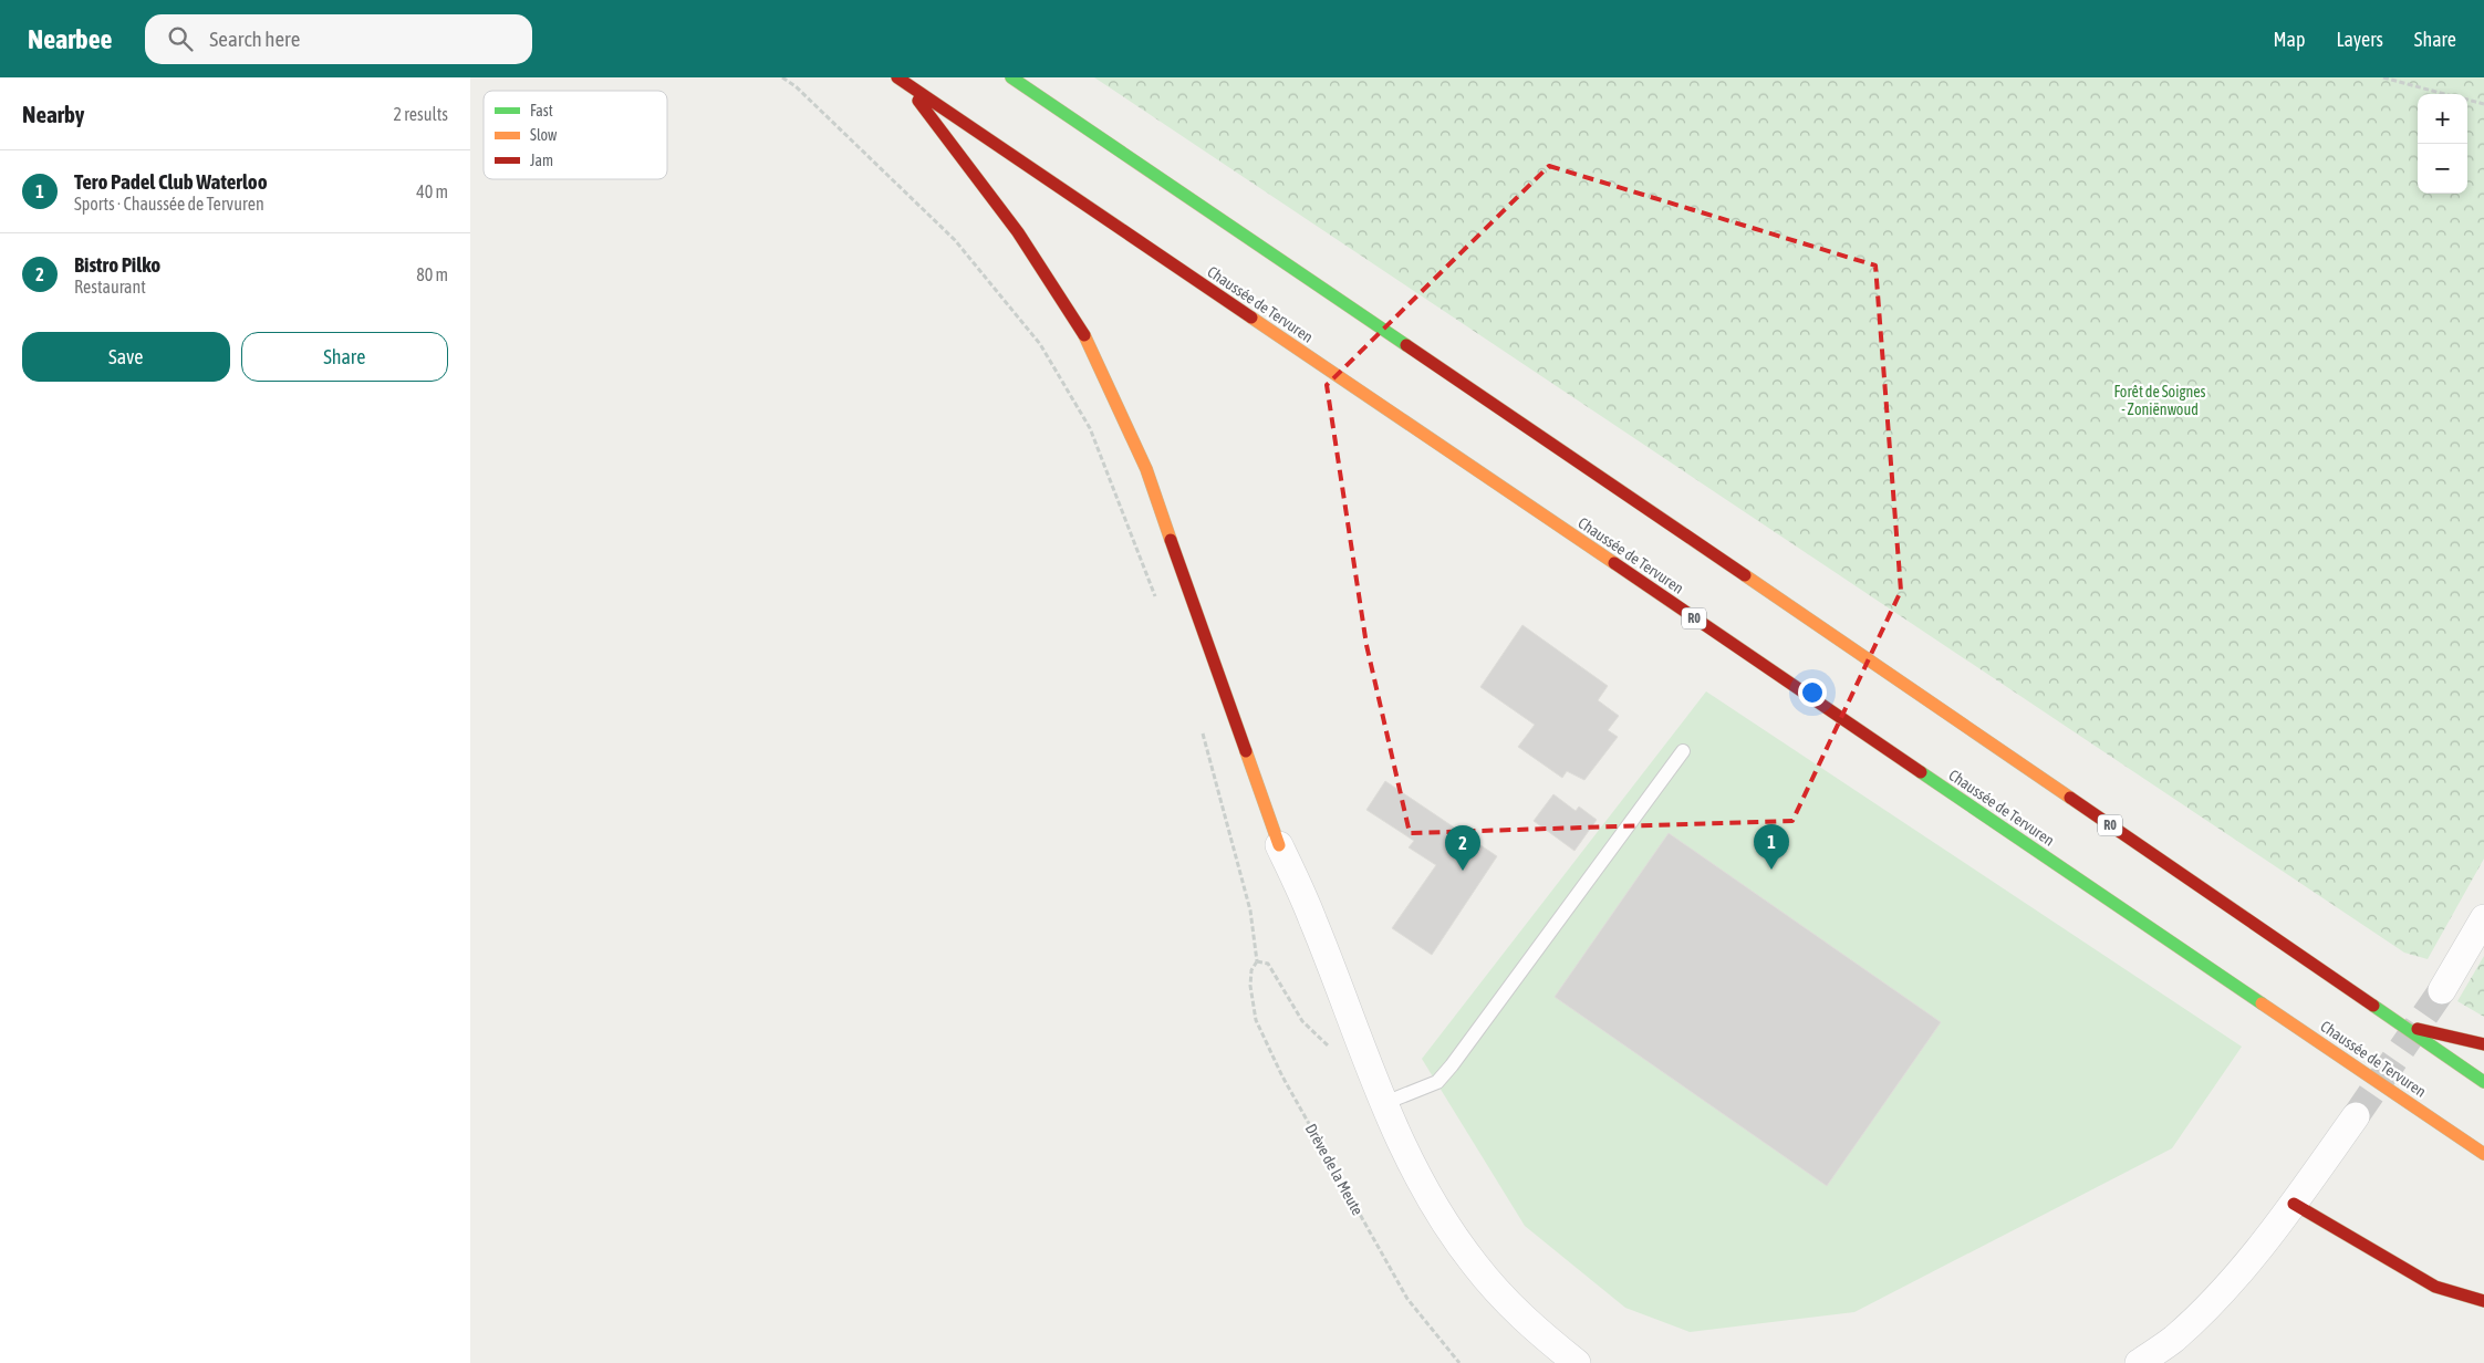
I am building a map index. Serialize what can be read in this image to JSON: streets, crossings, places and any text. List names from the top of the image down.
{
  "streets": {
    "highway": ["Chaussée de Tervuren", "R0"],
    "path": ["Drève de la Meute"]
  },
  "parks": ["Forêt de Soignes - Zoniënwoud"],
  "legend": ["Fast", "Slow", "Jam"],
  "page": {
    "header": "Nearbee",
    "search": "Search here",
    "nav": ["Map", "Layers", "Share"],
    "heading": ["Nearby", "2 results"],
    "map_buttons": ["+", "−"],
    "list": [
      {
        "mark": "1",
        "name": "Tero Padel Club Waterloo",
        "note": "Sports · Chaussée de Tervuren",
        "value": "40 m"
      },
      {
        "mark": "2",
        "name": "Bistro Pilko",
        "note": "Restaurant",
        "value": "80 m"
      }
    ],
    "buttons": ["Save", "Share"],
    "pins": ["1", "2"]
  }
}
